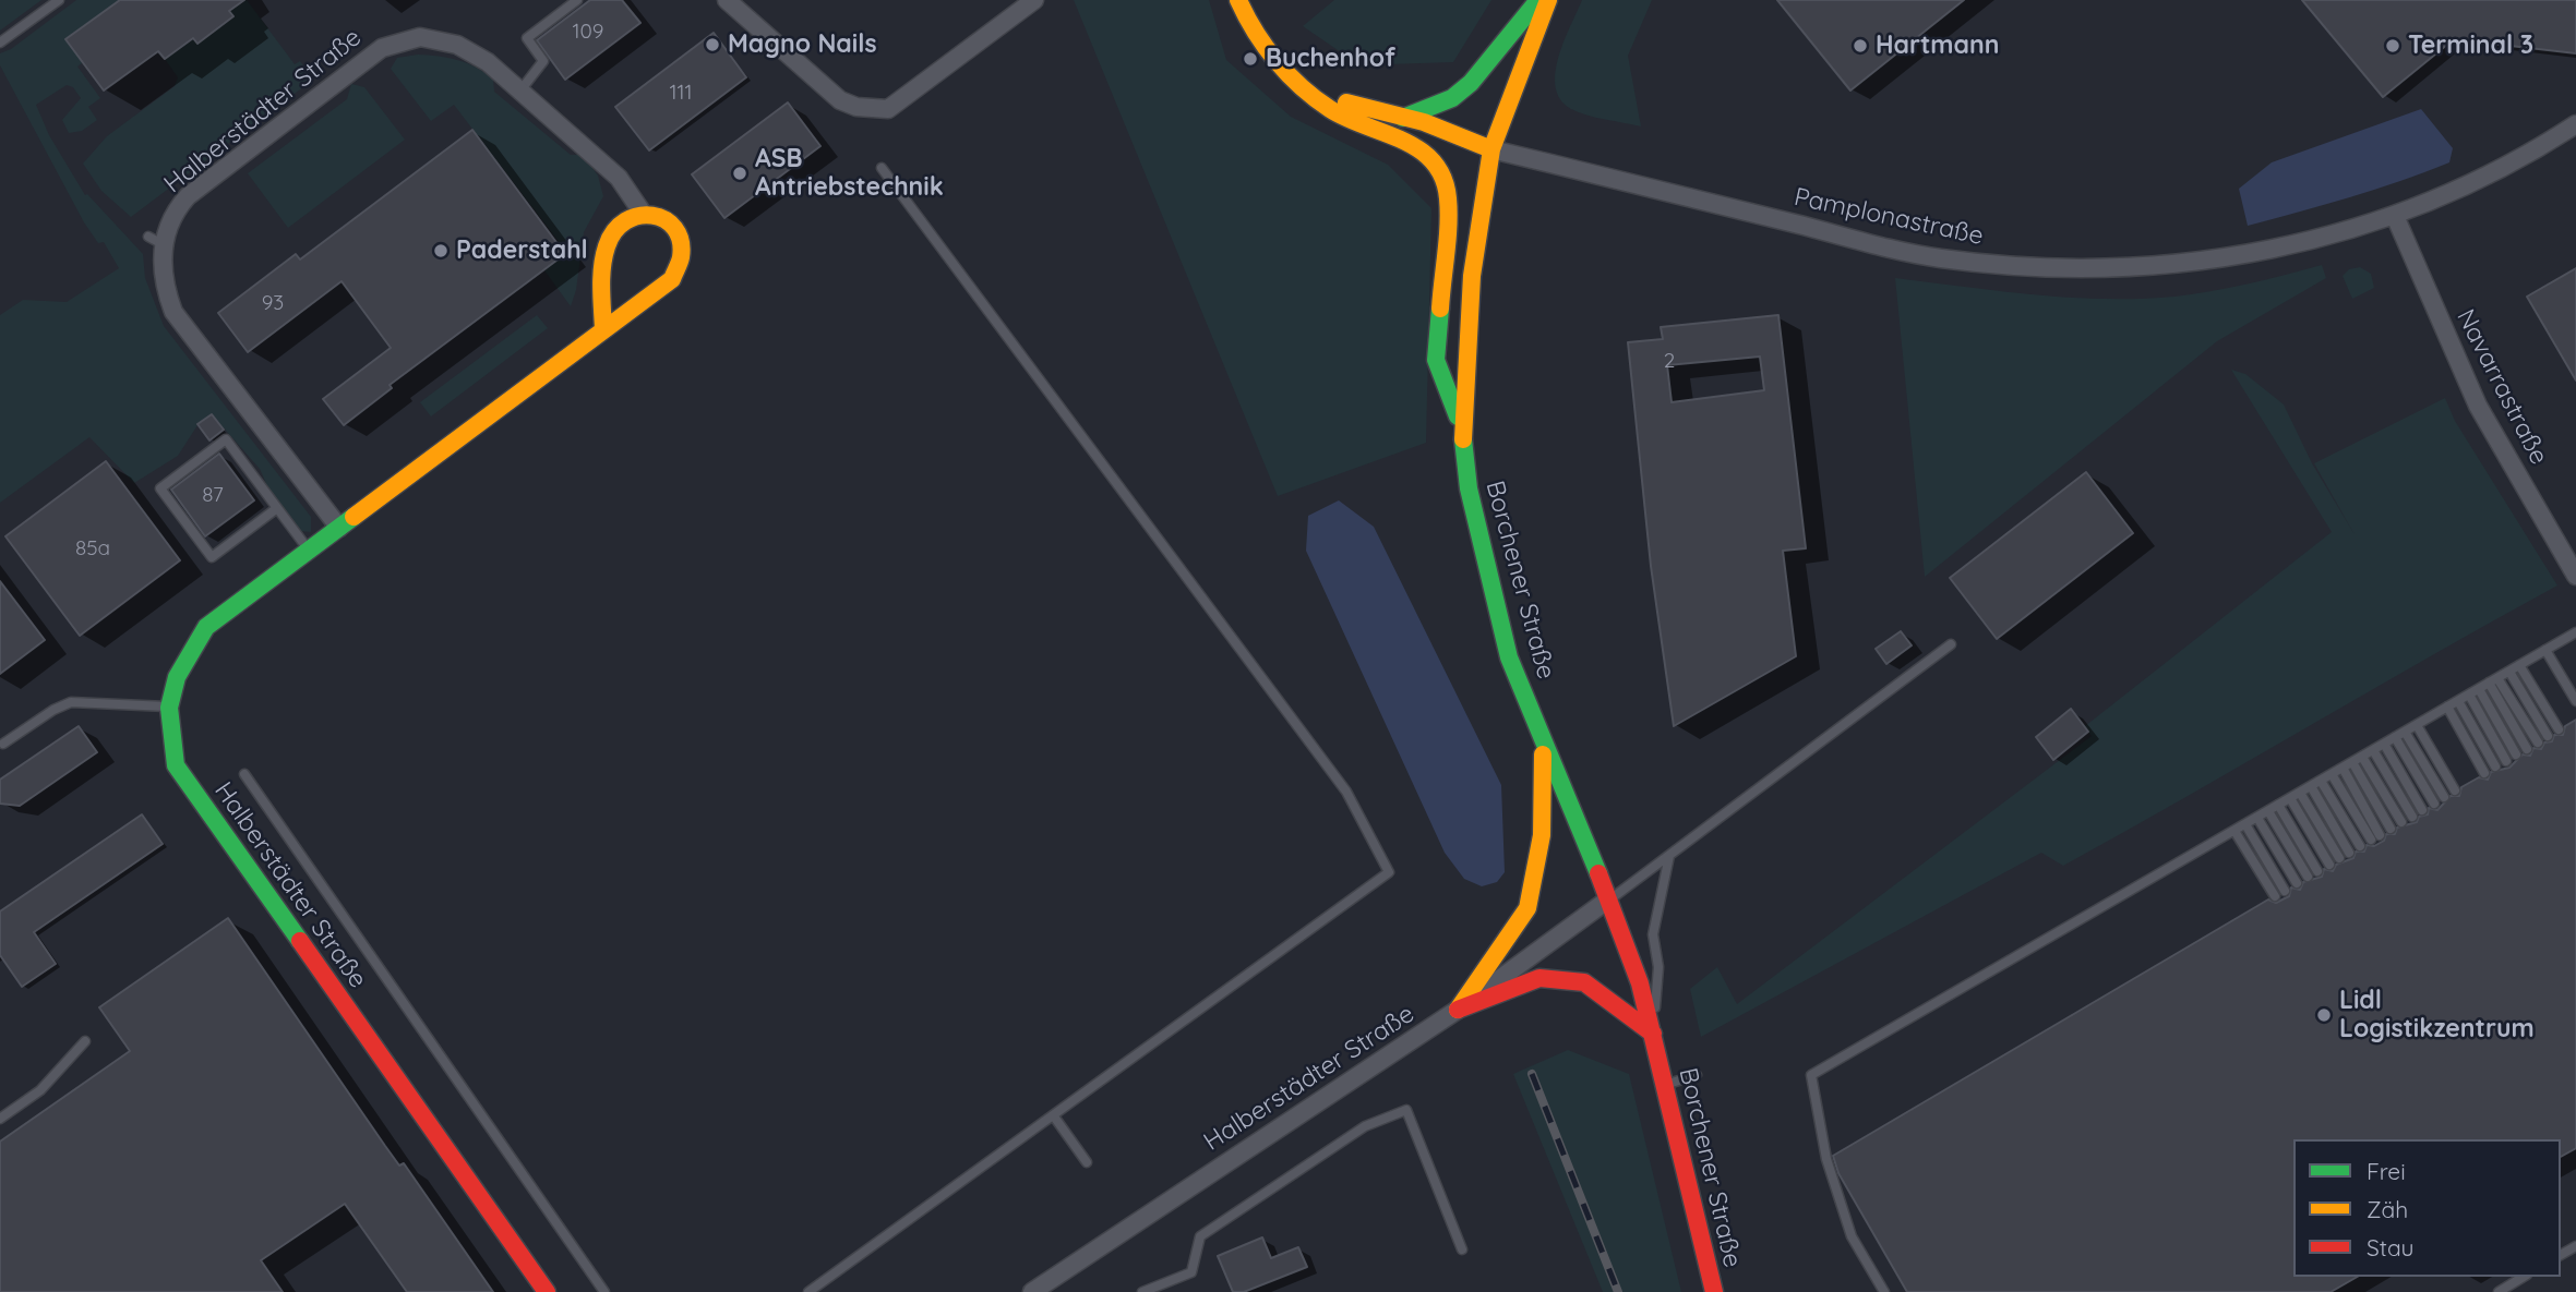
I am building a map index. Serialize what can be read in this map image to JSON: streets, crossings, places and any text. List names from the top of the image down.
{
  "streets": {
    "main road": ["Halberstädter Straße", "Borchener Straße"],
    "street": ["Pamplonastraße", "Navarrastraße"]
  },
  "crossings": [
    ["Halberstädter Straße", "Borchener Straße"],
    ["Pamplonastraße", "Navarrastraße"],
    ["Pamplonastraße", "Borchener Straße"]
  ],
  "places": [
    "Magno Nails",
    "Hartmann",
    "Terminal 3",
    "Buchenhof",
    "ASB Antriebstechnik",
    "Paderstahl",
    "Lidl Logistikzentrum"
  ],
  "house_numbers": [
    "109",
    "111",
    "93",
    "2",
    "87",
    "85a"
  ],
  "legend": ["Frei", "Zäh", "Stau"]
}
